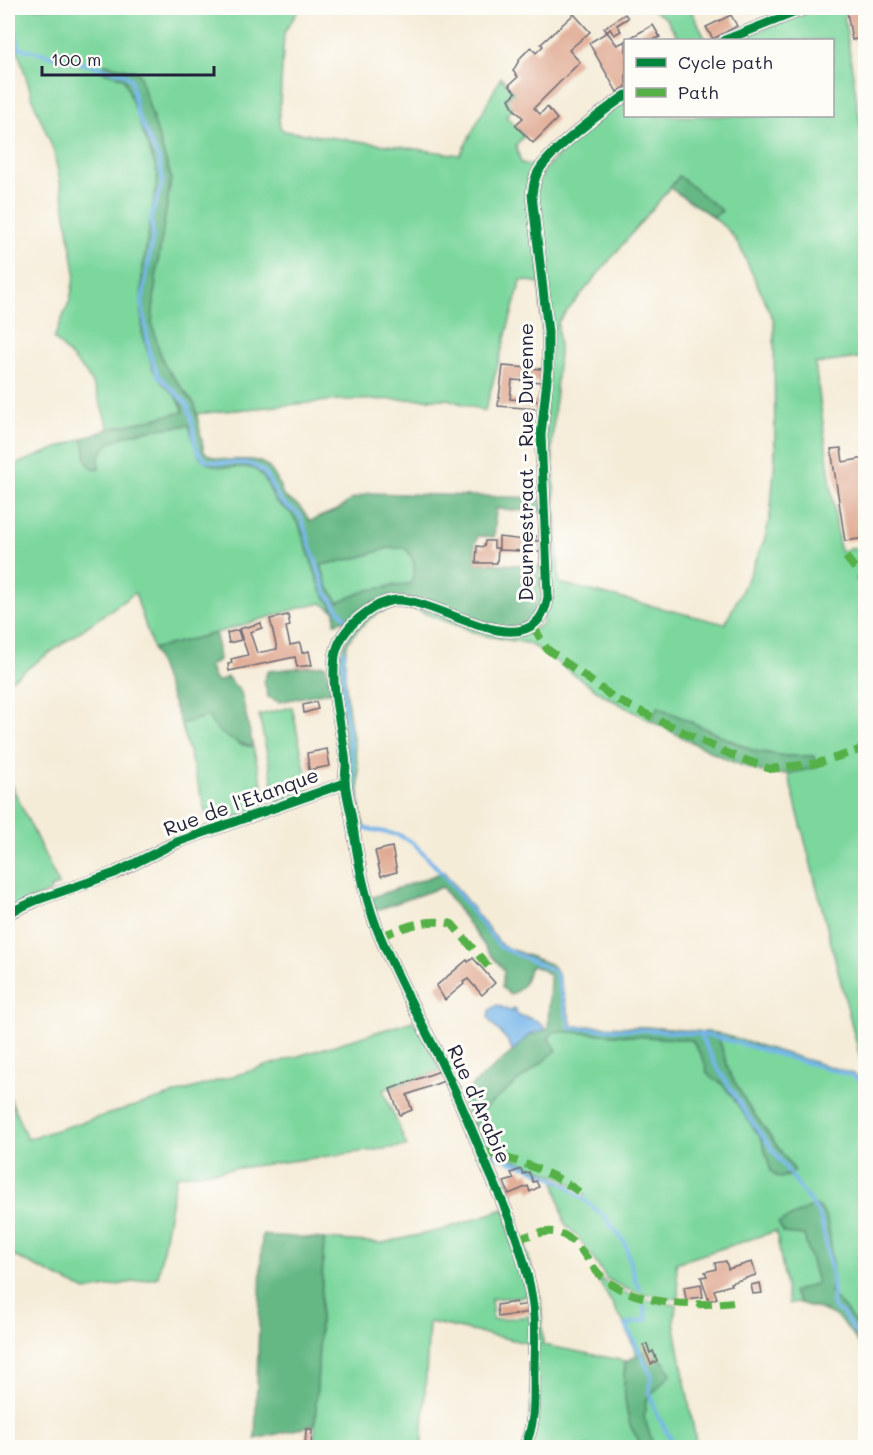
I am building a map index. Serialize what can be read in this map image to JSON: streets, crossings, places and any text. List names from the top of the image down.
{
  "streets": {
    "street": ["Deurnestraat - Rue Durenne", "Rue de l'Etanque", "Rue d'Arabie"]
  },
  "crossings": [
    ["Deurnestraat - Rue Durenne", "Rue de l'Etanque"],
    ["Rue de l'Etanque", "Rue d'Arabie"]
  ],
  "legend": ["Cycle path", "Path"],
  "scale_bar": "100 m"
}
